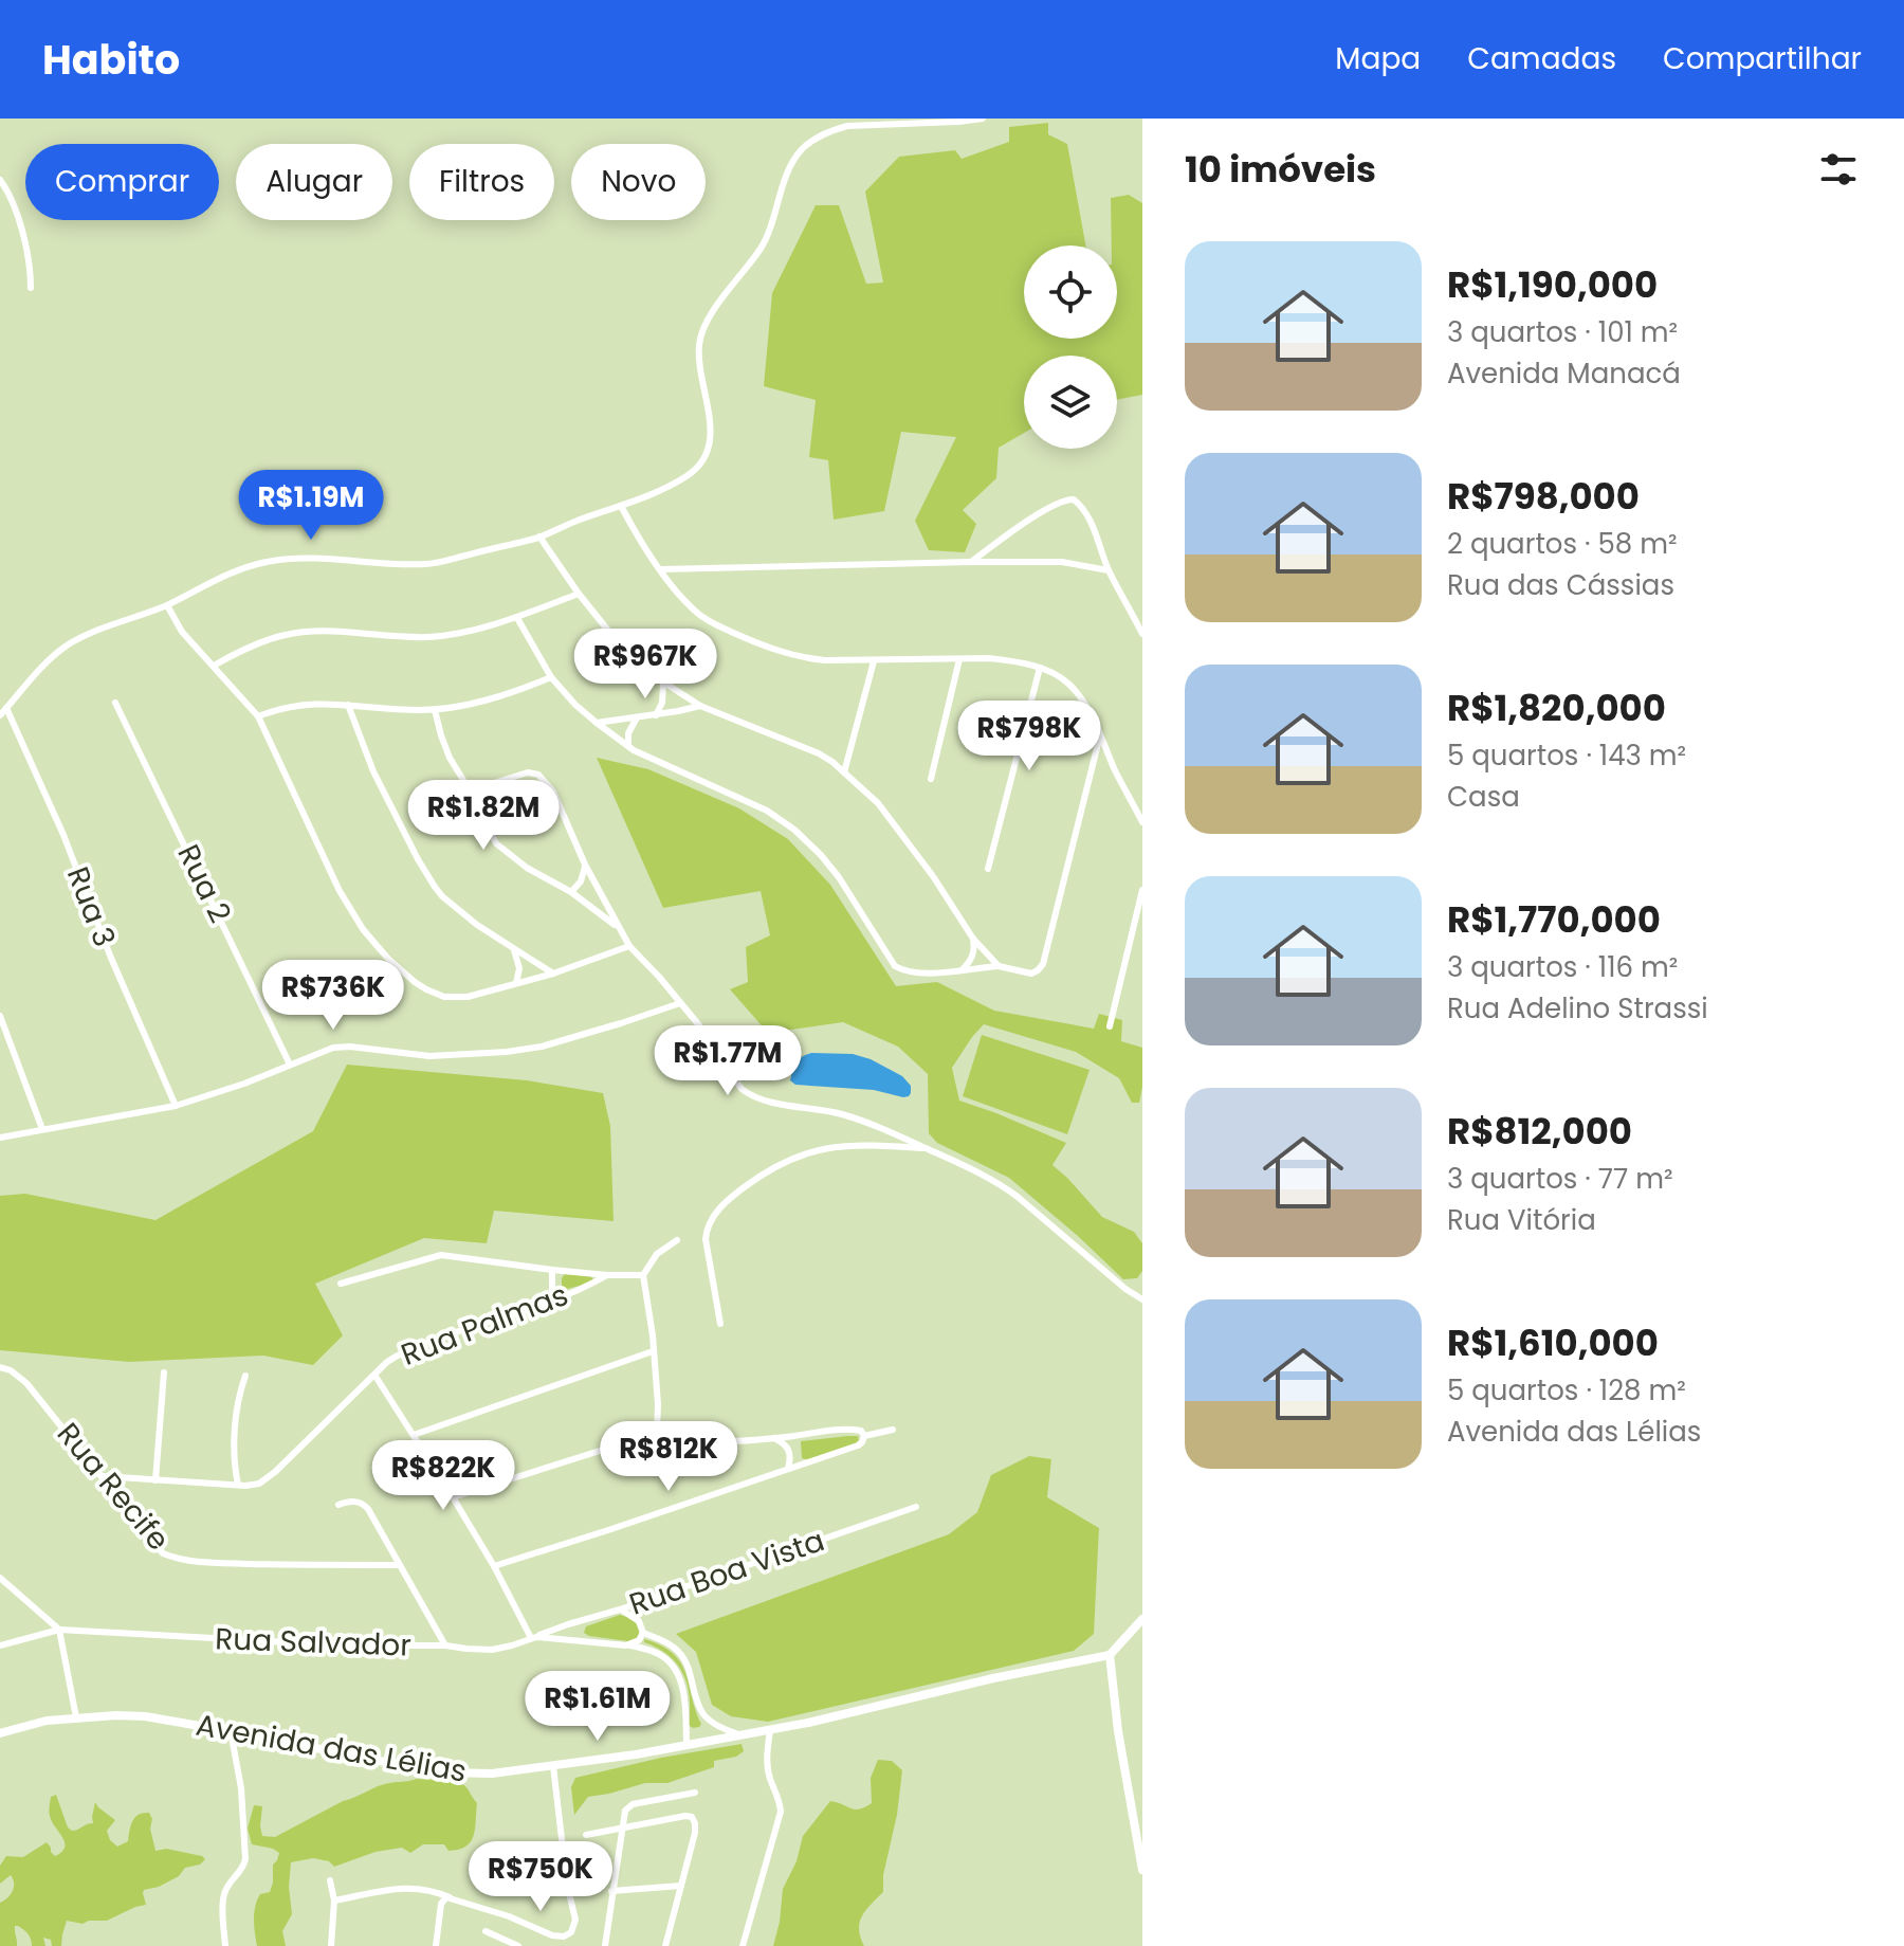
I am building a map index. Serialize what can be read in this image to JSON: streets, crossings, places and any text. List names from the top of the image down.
{
  "streets": {
    "street": [
      "Rua 2",
      "Rua 3",
      "Rua Palmas",
      "Rua Recife",
      "Rua Boa Vista",
      "Rua Salvador",
      "Avenida das Lélias"
    ]
  },
  "crossings": [
    ["Rua Palmas", "Rua Recife"],
    ["Rua Boa Vista", "Rua Salvador"],
    ["Rua Salvador", "Avenida das Lélias"]
  ],
  "page": {
    "header": "Habito",
    "nav": ["Mapa", "Camadas", "Compartilhar"],
    "heading": "10 imóveis",
    "chip": [
      "Comprar",
      "Alugar",
      "Filtros",
      "Novo"
    ],
    "list": [
      {
        "name": "R$1,190,000",
        "note": "3 quartos · 101 m² · Avenida Manacá"
      },
      {
        "name": "R$798,000",
        "note": "2 quartos · 58 m² · Rua das Cássias"
      },
      {
        "name": "R$1,820,000",
        "note": "5 quartos · 143 m² · Casa"
      },
      {
        "name": "R$1,770,000",
        "note": "3 quartos · 116 m² · Rua Adelino Strassi"
      },
      {
        "name": "R$812,000",
        "note": "3 quartos · 77 m² · Rua Vitória"
      },
      {
        "name": "R$1,610,000",
        "note": "5 quartos · 128 m² · Avenida das Lélias"
      }
    ],
    "price": [
      "R$1.19M",
      "R$967K",
      "R$798K",
      "R$1.82M",
      "R$736K",
      "R$1.77M",
      "R$812K",
      "R$822K",
      "R$1.61M",
      "R$750K"
    ]
  }
}
